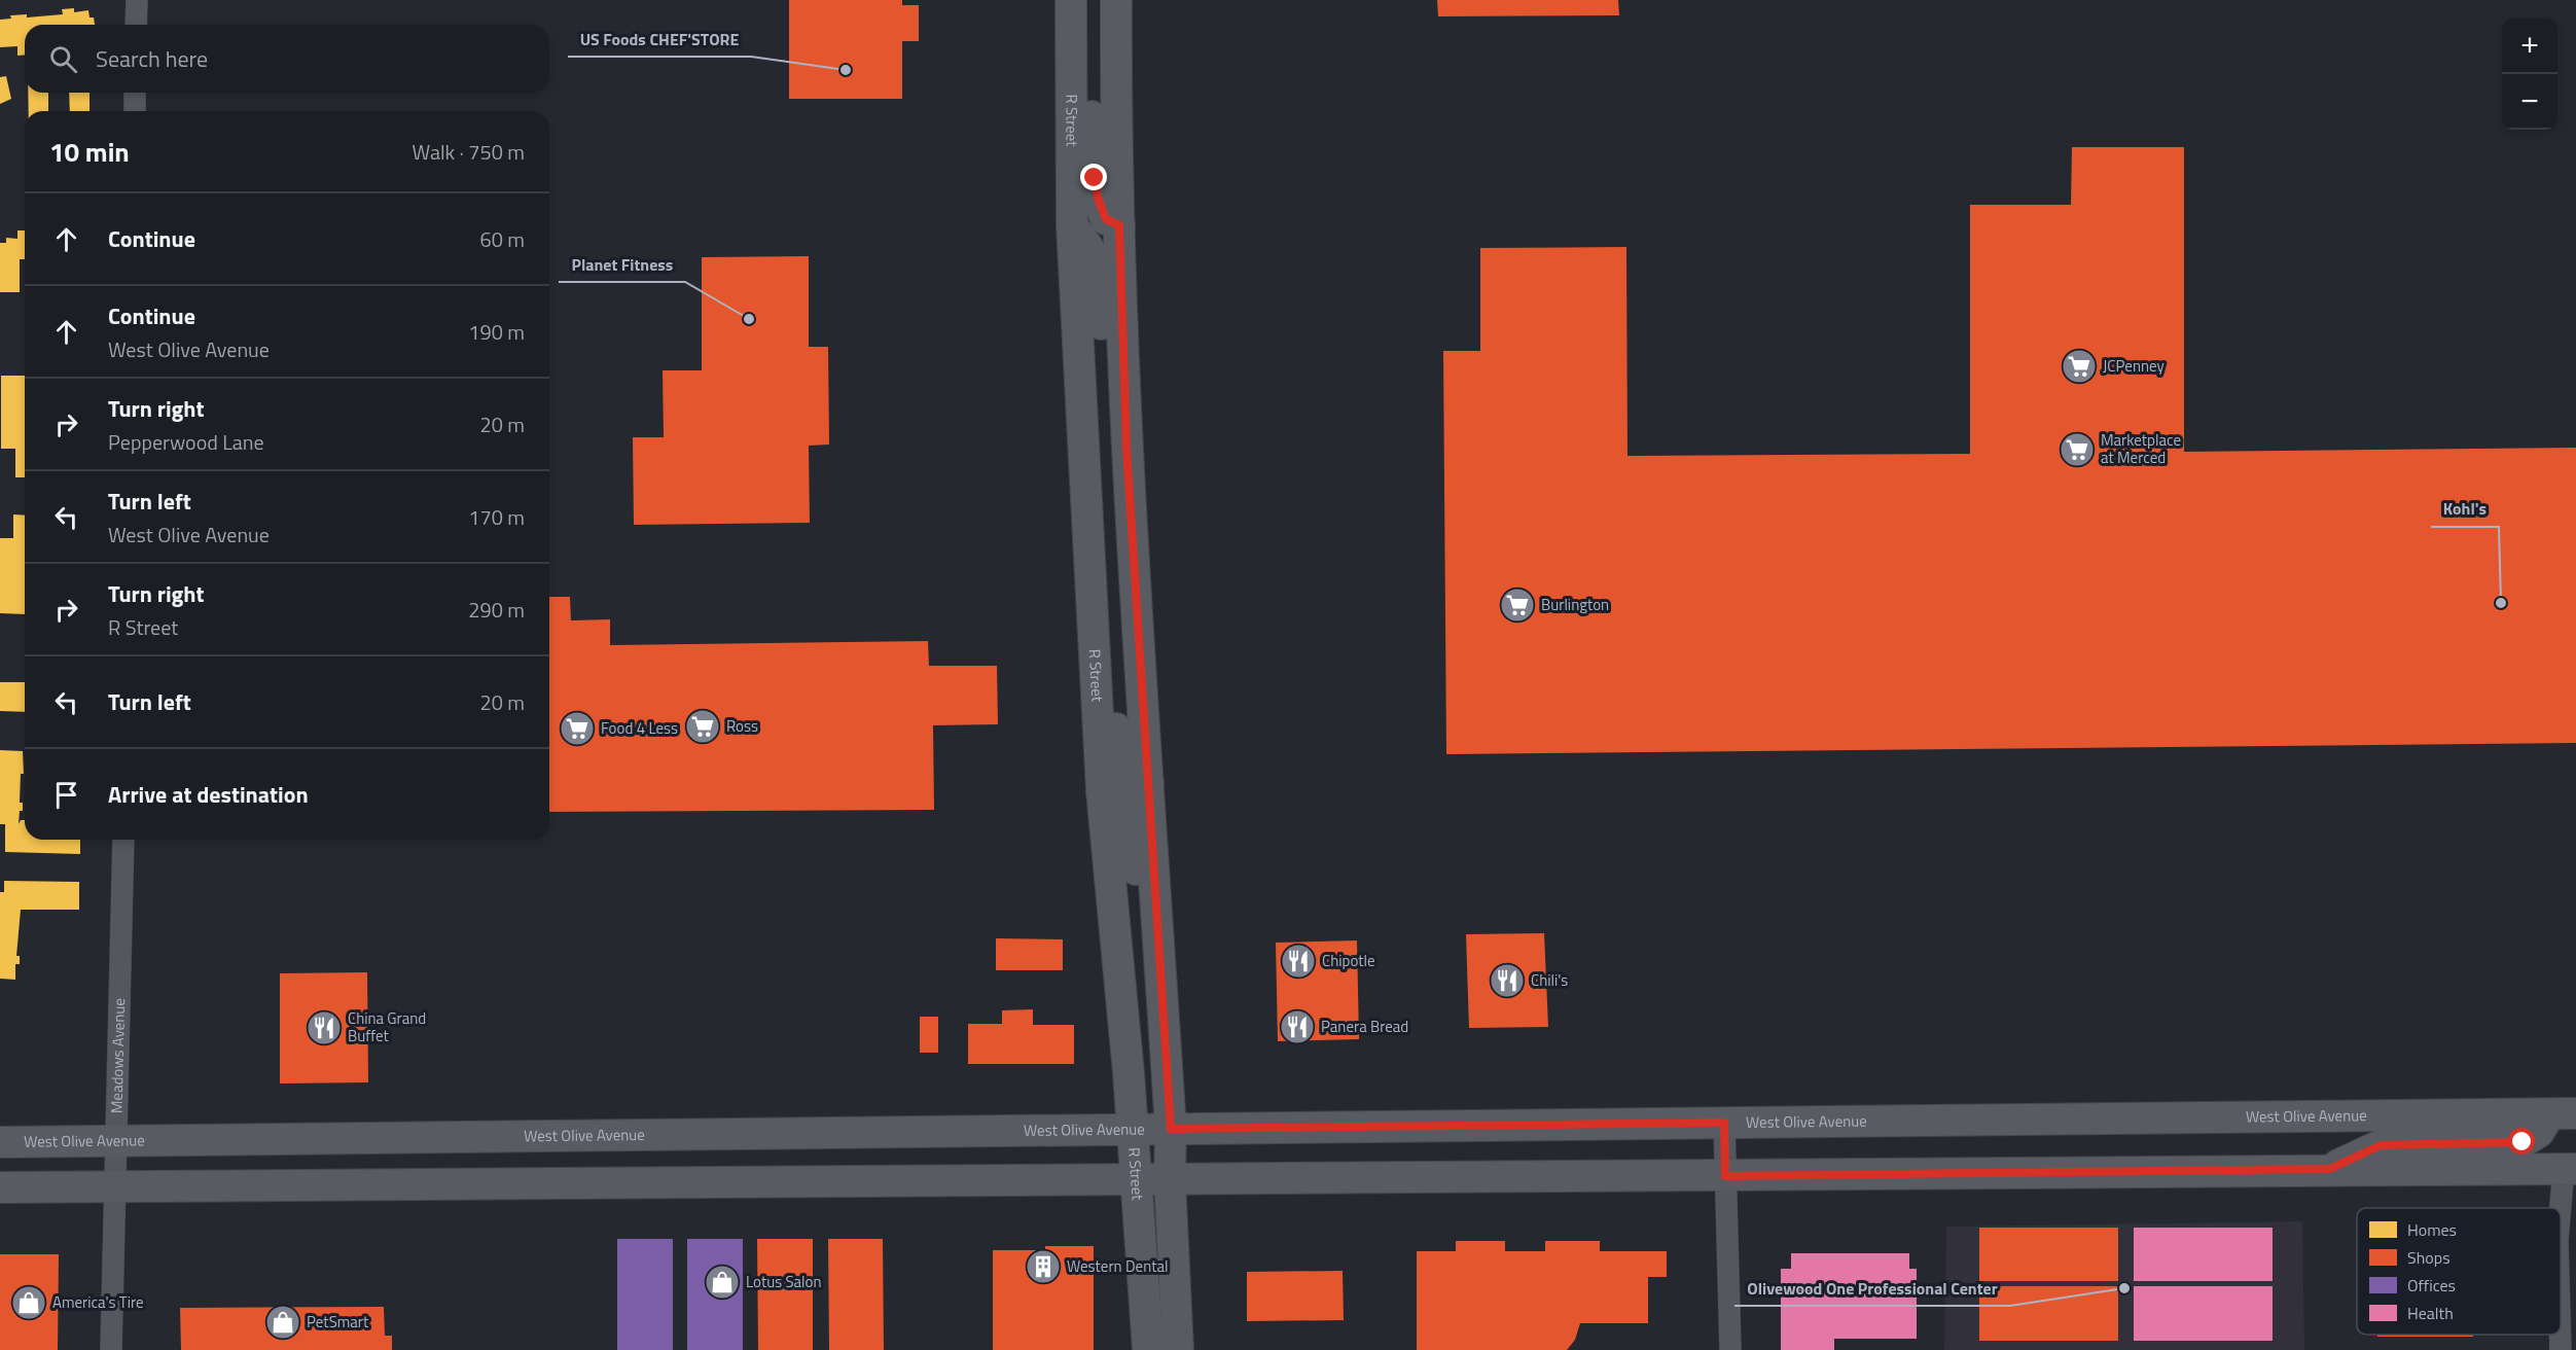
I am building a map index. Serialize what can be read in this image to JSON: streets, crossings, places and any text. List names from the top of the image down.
{
  "streets": {
    "main road": ["R Street", "West Olive Avenue"],
    "street": ["Meadows Avenue"]
  },
  "crossings": [
    ["R Street", "West Olive Avenue"],
    ["Meadows Avenue", "West Olive Avenue"]
  ],
  "places": {
    "other": [
      "US Foods CHEF'STORE",
      "Planet Fitness",
      "Kohl's",
      "Olivewood One Professional Center"
    ],
    "supermarket": [
      "JCPenney",
      "Marketplace at Merced",
      "Burlington",
      "Ross",
      "Food 4 Less"
    ],
    "restaurant": [
      "Chipotle",
      "Chili's",
      "Panera Bread",
      "China Grand Buffet"
    ],
    "building": ["Western Dental"],
    "shop": ["Lotus Salon", "America's Tire", "PetSmart"]
  },
  "legend": [
    "Homes",
    "Shops",
    "Offices",
    "Health"
  ],
  "page": {
    "map_buttons": ["+", "−"],
    "search": "Search here",
    "heading": ["10 min", "Walk · 750 m"],
    "list": [
      ["Continue", "60 m"],
      ["Continue", "West Olive Avenue", "190 m"],
      ["Turn right", "Pepperwood Lane", "20 m"],
      ["Turn left", "West Olive Avenue", "170 m"],
      ["Turn right", "R Street", "290 m"],
      ["Turn left", "20 m"],
      "Arrive at destination"
    ]
  }
}
